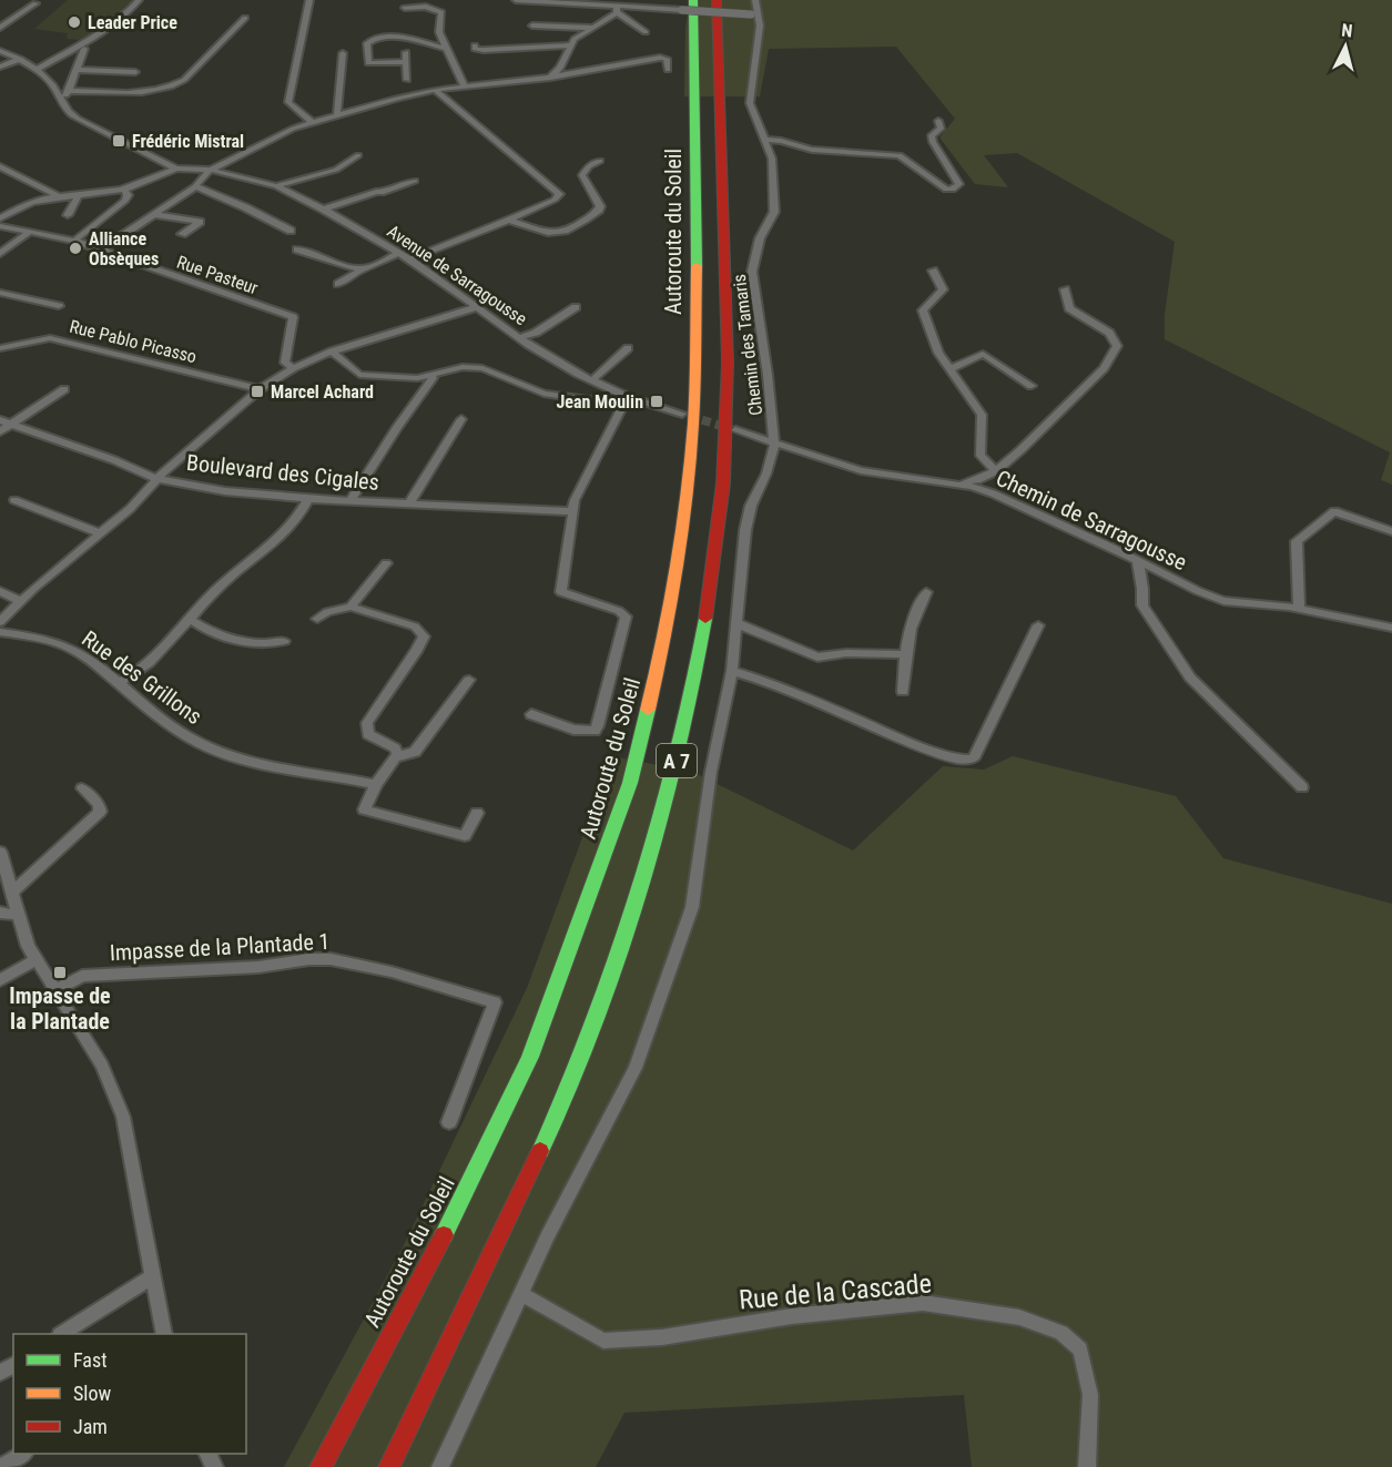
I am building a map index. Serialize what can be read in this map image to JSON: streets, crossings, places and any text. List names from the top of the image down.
{
  "streets": {
    "highway": ["Autoroute du Soleil", "A 7"],
    "street": [
      "Rue Pasteur",
      "Avenue de Sarragousse",
      "Rue Pablo Picasso",
      "Chemin des Tamaris",
      "Boulevard des Cigales",
      "Chemin de Sarragousse",
      "Rue des Grillons",
      "Impasse de la Plantade 1",
      "Rue de la Cascade"
    ]
  },
  "crossings": [
    ["Chemin des Tamaris", "Chemin de Sarragousse"]
  ],
  "places": {
    "other": ["Leader Price", "Alliance Obsèques"],
    "transit": [
      "Frédéric Mistral",
      "Marcel Achard",
      "Jean Moulin",
      "Impasse de la Plantade"
    ]
  },
  "legend": ["Fast", "Slow", "Jam"],
  "north": "top"
}
